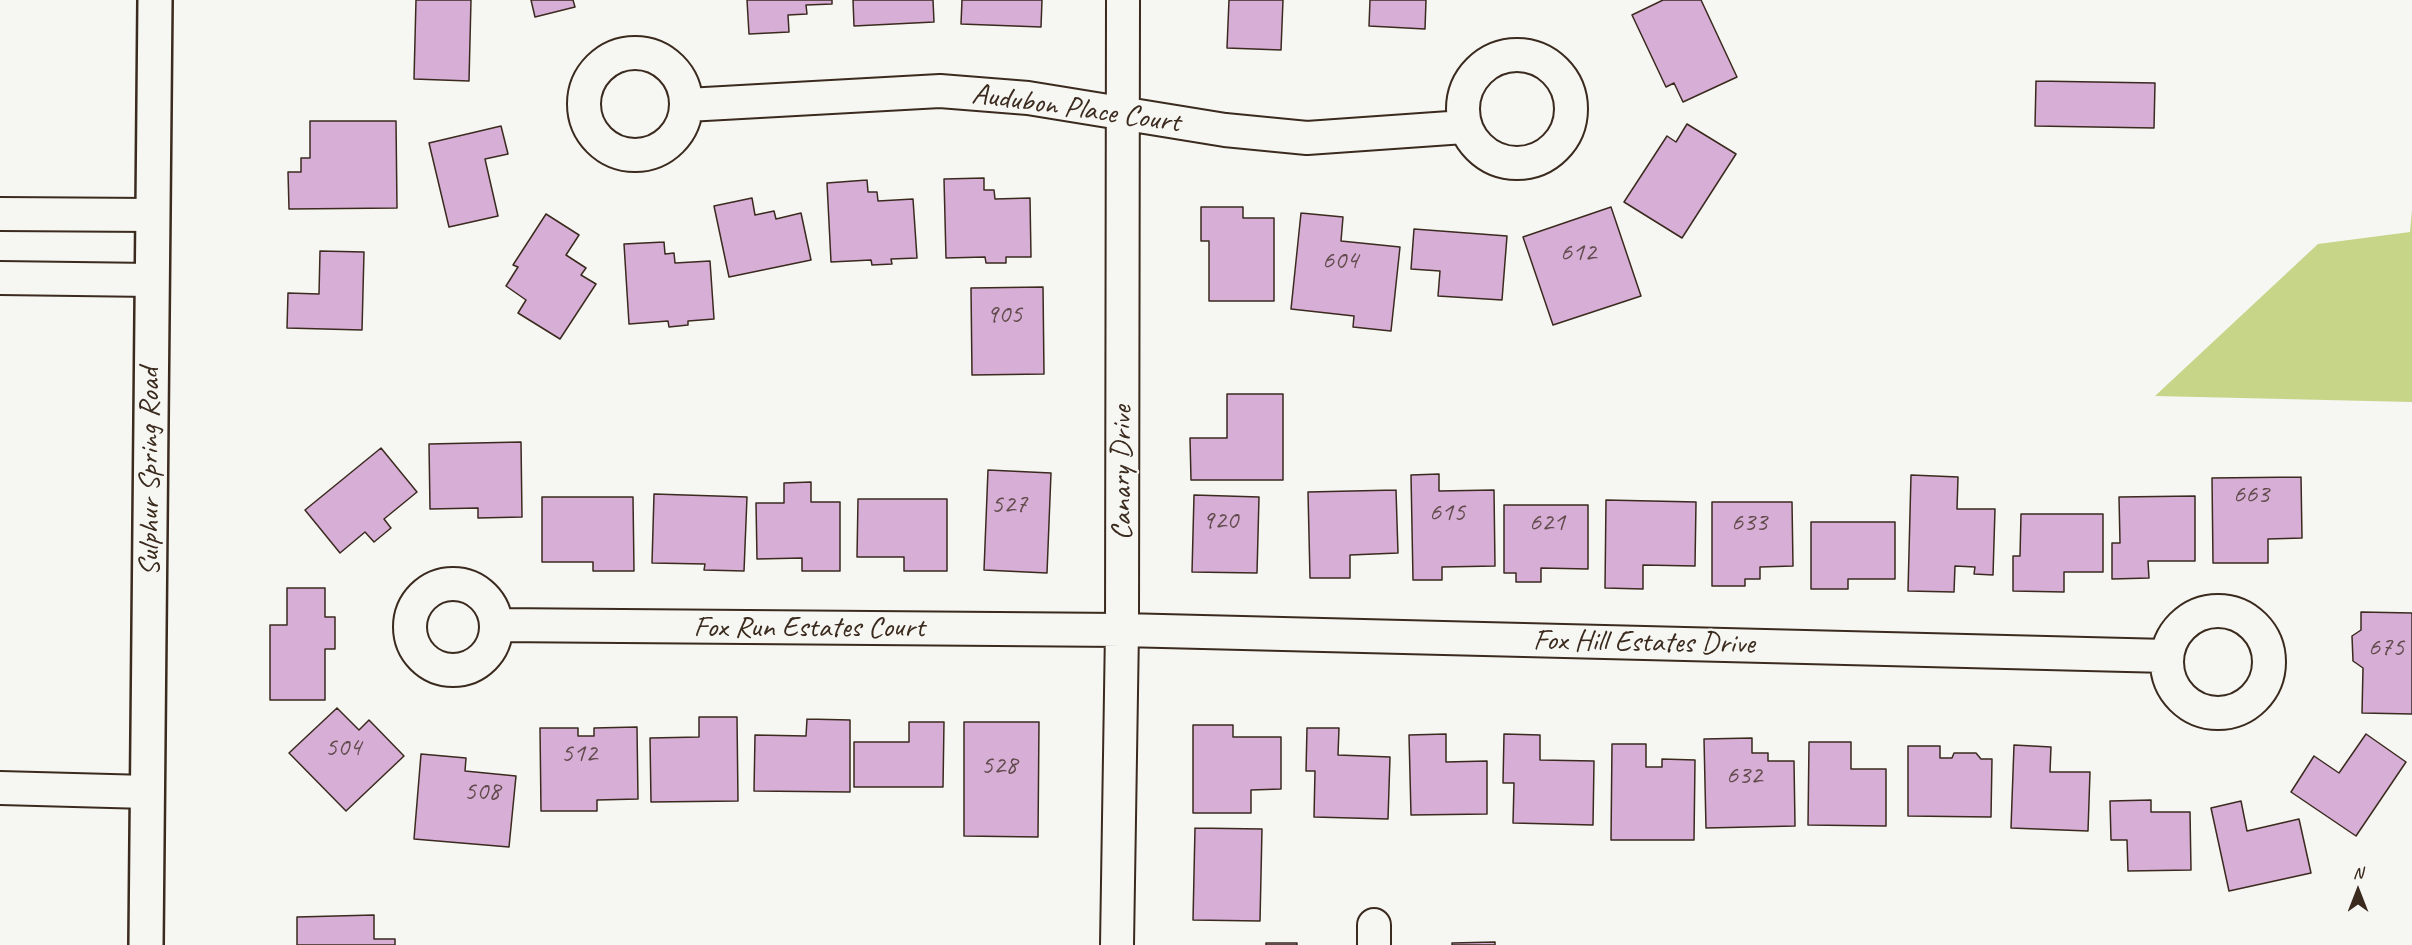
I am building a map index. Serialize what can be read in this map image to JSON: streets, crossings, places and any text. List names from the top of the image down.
{
  "streets": {
    "main road": ["Sulphur Spring Road"],
    "street": [
      "Audubon Place Court",
      "Canary Drive",
      "Fox Run Estates Court",
      "Fox Hill Estates Drive"
    ]
  },
  "crossings": [
    ["Audubon Place Court", "Canary Drive"],
    ["Canary Drive", "Fox Run Estates Court"],
    ["Canary Drive", "Fox Hill Estates Drive"],
    ["Fox Run Estates Court", "Fox Hill Estates Drive"]
  ],
  "house_numbers": [
    "612",
    "604",
    "905",
    "663",
    "527",
    "615",
    "920",
    "621",
    "633",
    "675",
    "504",
    "512",
    "528",
    "632",
    "508"
  ],
  "north": "top"
}
